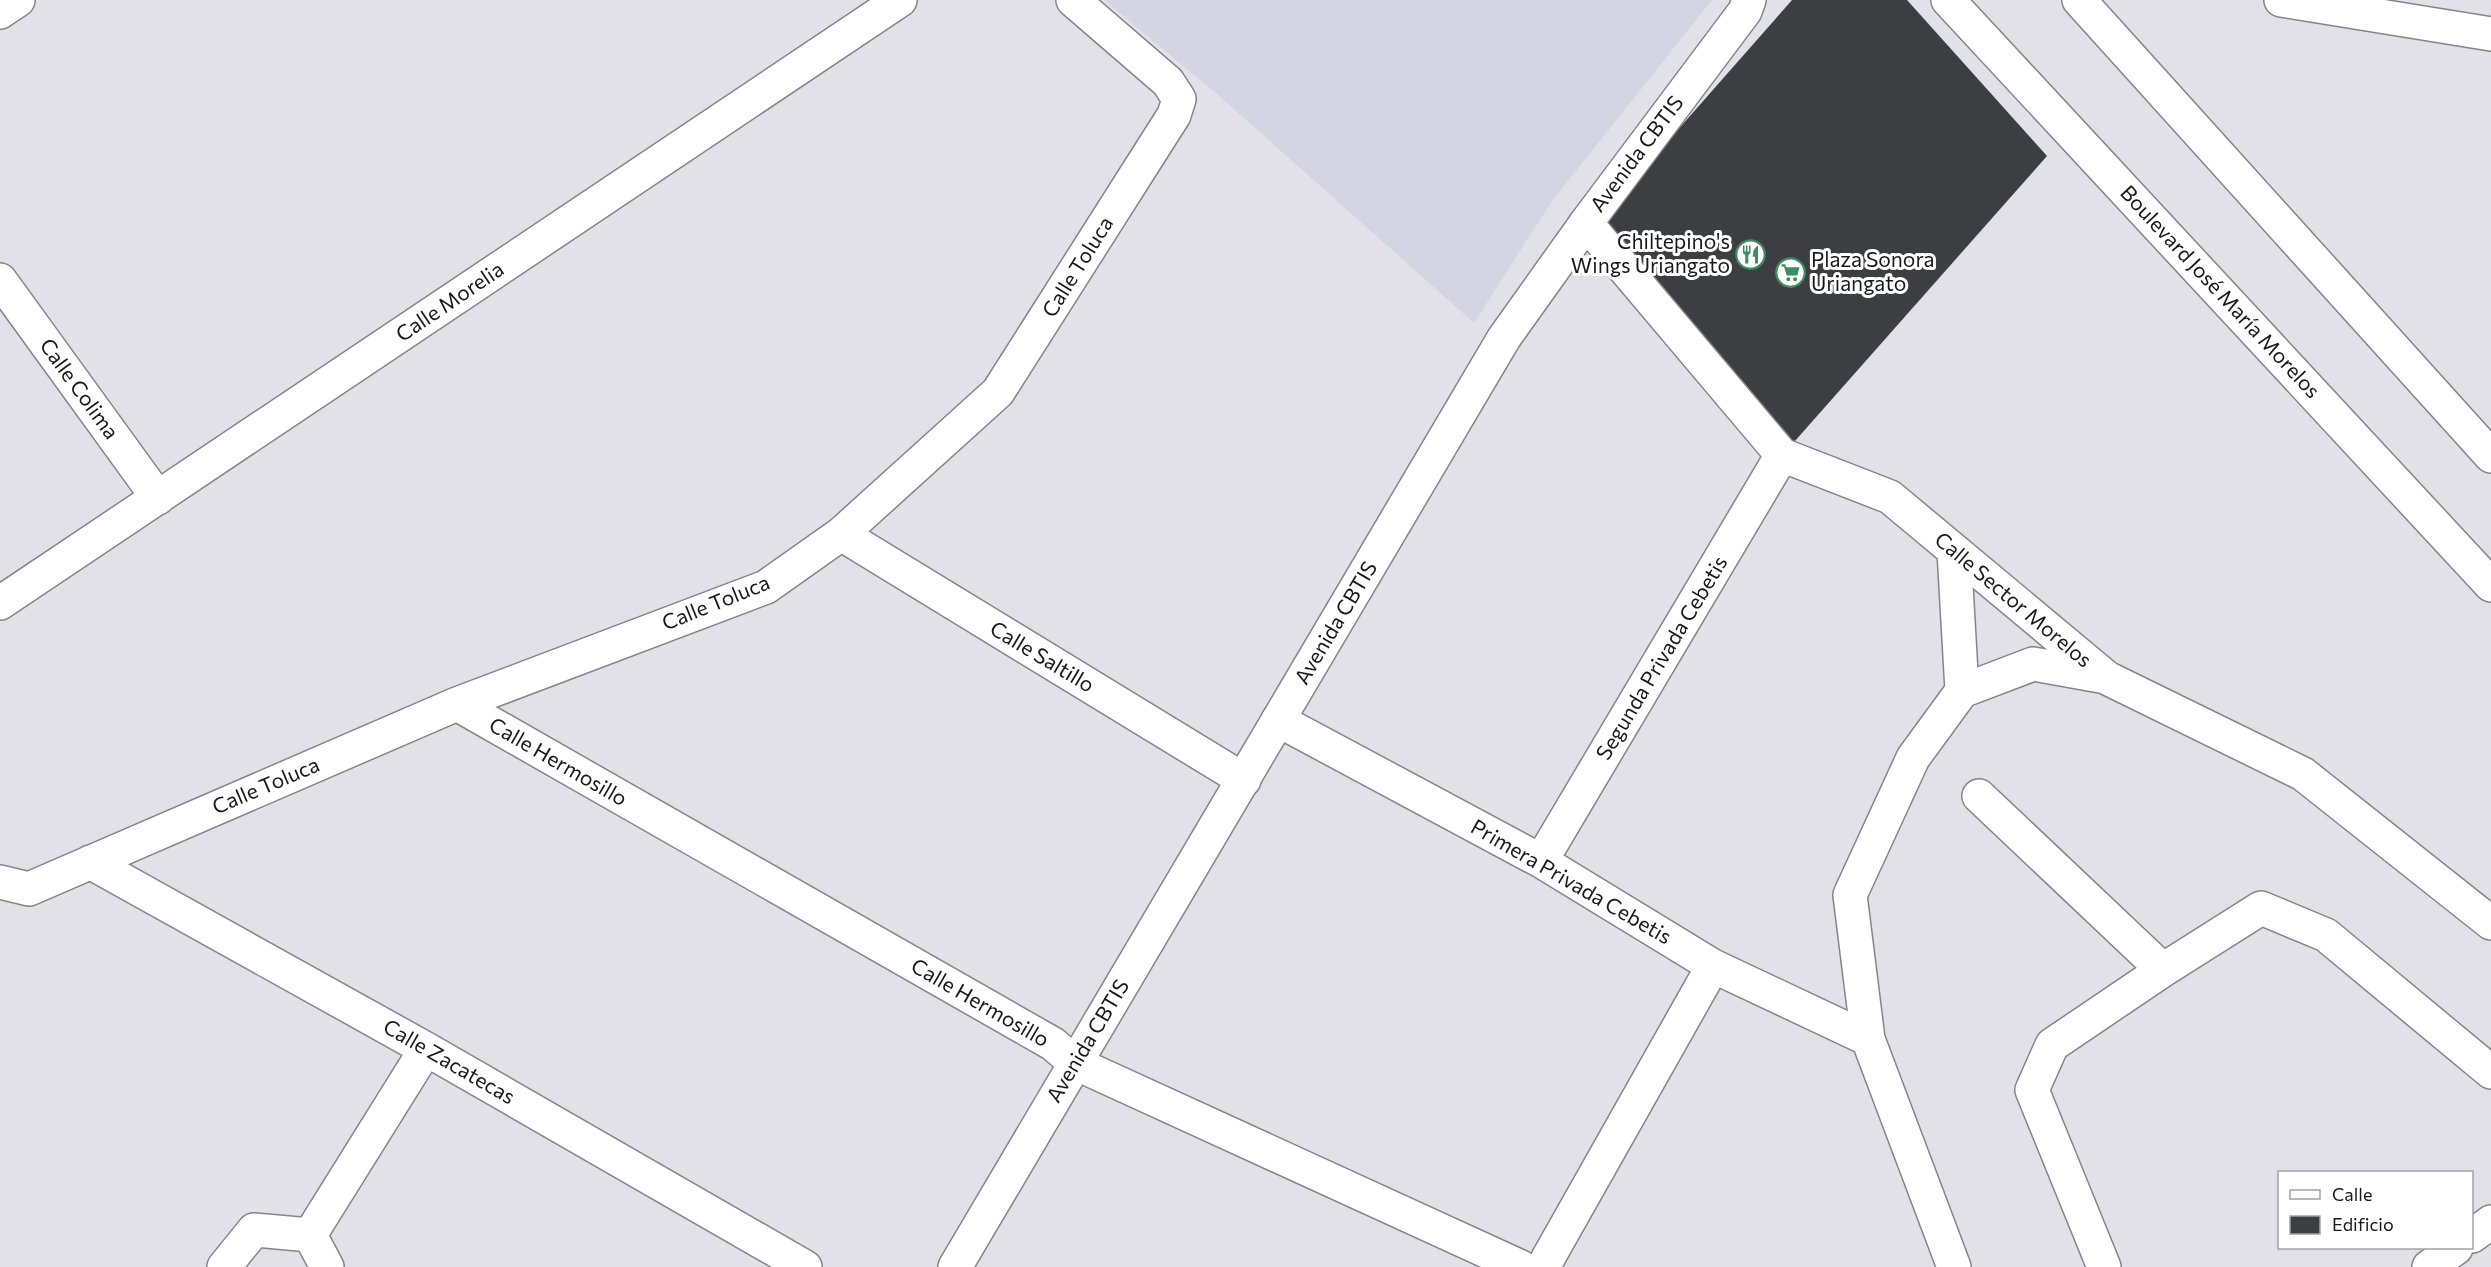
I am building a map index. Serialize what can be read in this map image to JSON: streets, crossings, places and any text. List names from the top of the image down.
{
  "streets": {
    "street": [
      "Avenida CBTIS",
      "Calle Toluca",
      "Boulevard José María Morelos",
      "Calle Morelia",
      "Calle Colima",
      "Calle Sector Morelos",
      "Calle Saltillo",
      "Segunda Privada Cebetis",
      "Calle Hermosillo",
      "Primera Privada Cebetis",
      "Calle Zacatecas"
    ]
  },
  "crossings": [
    ["Avenida CBTIS", "Calle Sector Morelos"],
    ["Avenida CBTIS", "Calle Saltillo"],
    ["Avenida CBTIS", "Calle Hermosillo"],
    ["Avenida CBTIS", "Primera Privada Cebetis"],
    ["Calle Toluca", "Calle Saltillo"],
    ["Calle Toluca", "Calle Hermosillo"],
    ["Calle Toluca", "Calle Zacatecas"],
    ["Calle Morelia", "Calle Colima"],
    ["Calle Sector Morelos", "Segunda Privada Cebetis"],
    ["Segunda Privada Cebetis", "Primera Privada Cebetis"]
  ],
  "places": {
    "restaurant": ["Chiltepino's Wings Uriangato"],
    "supermarket": ["Plaza Sonora Uriangato"]
  },
  "legend": ["Calle", "Edificio"]
}
